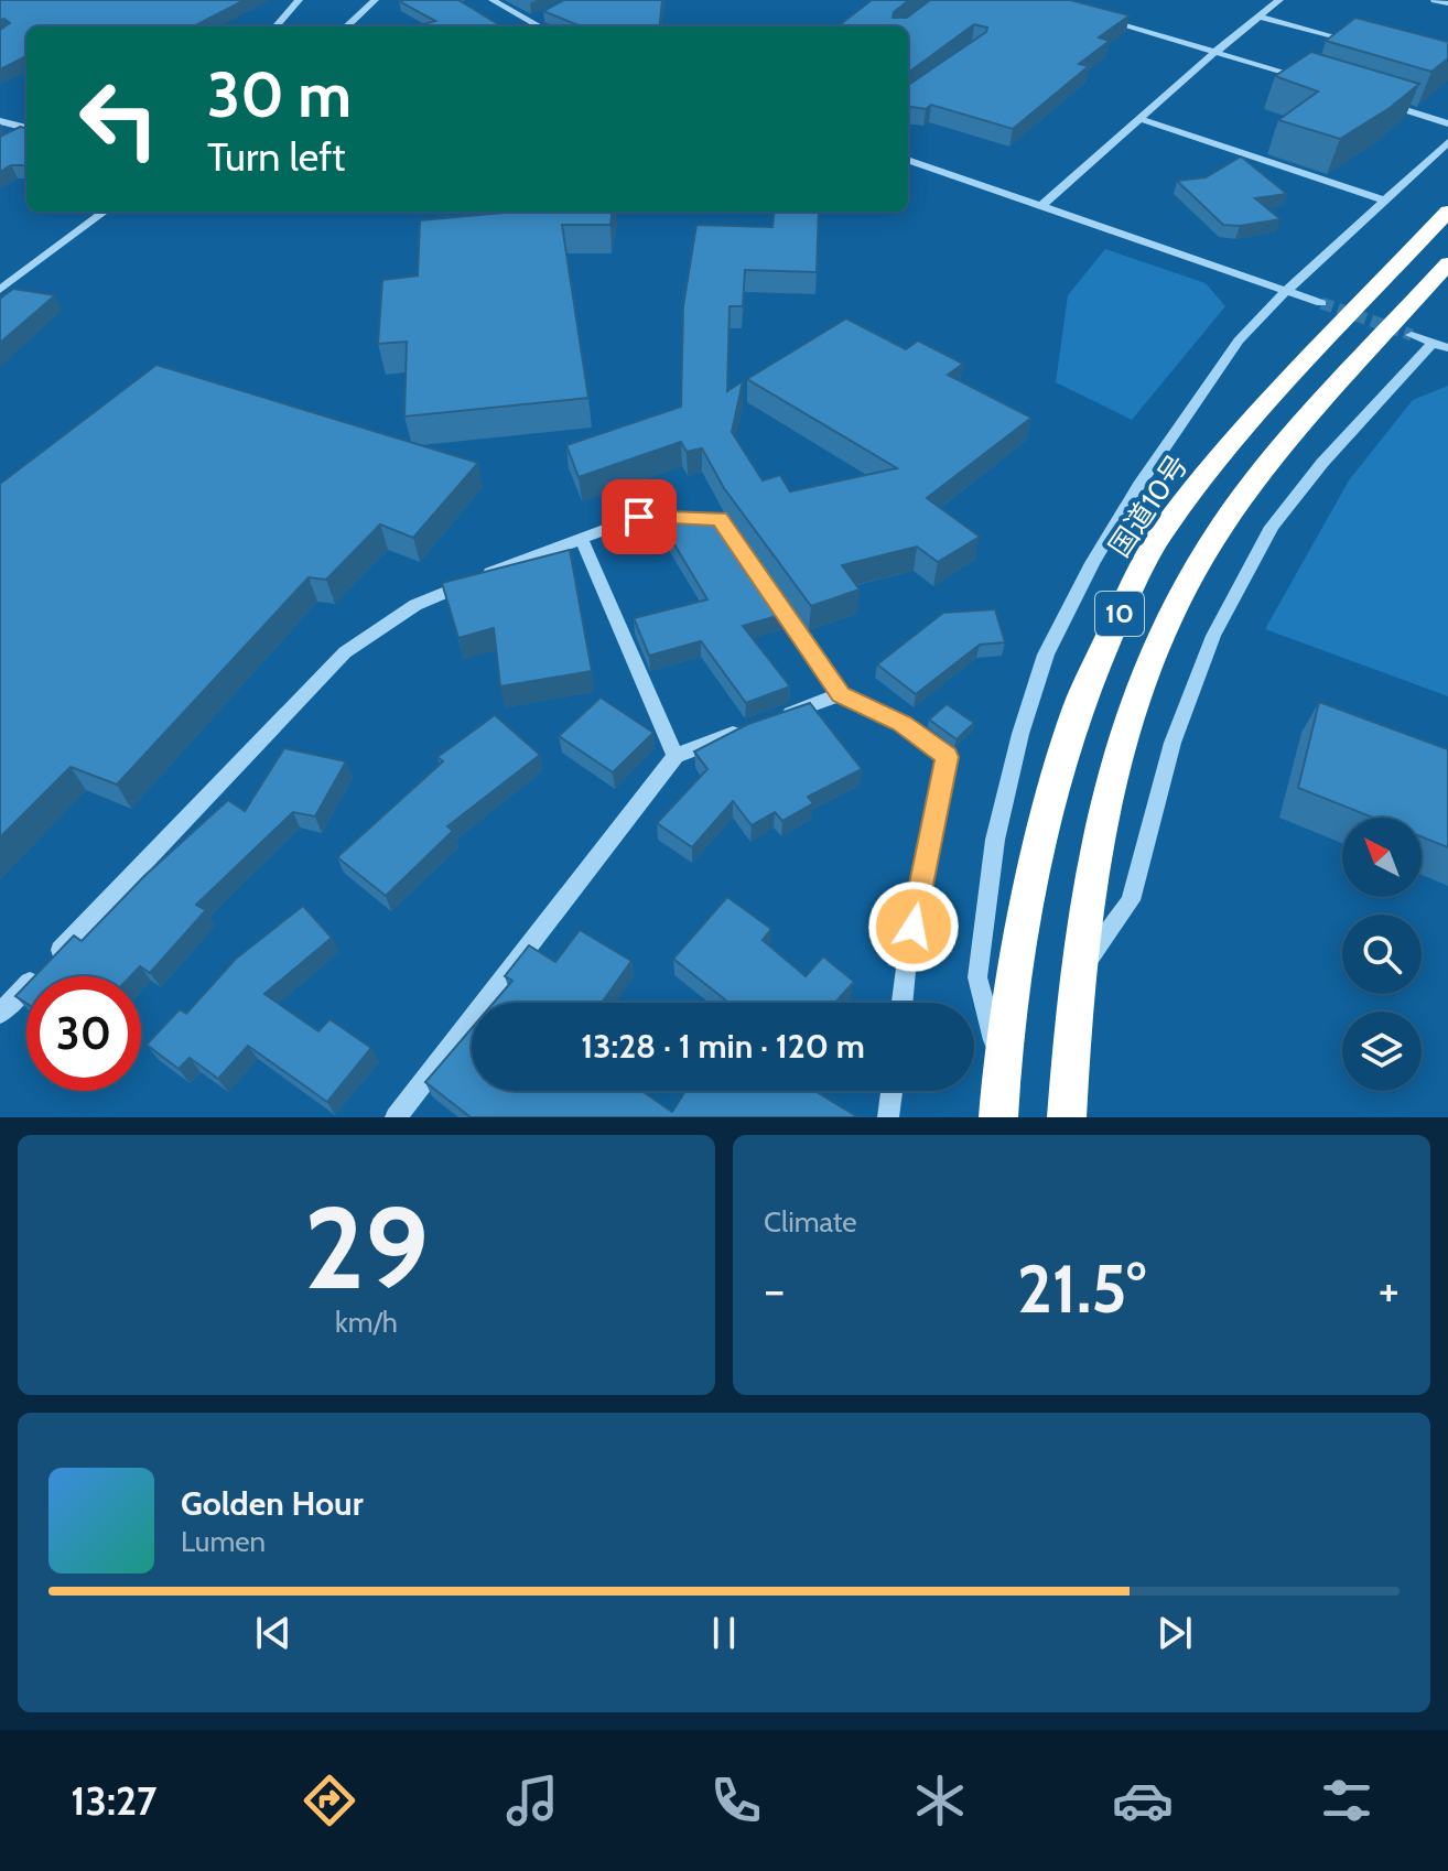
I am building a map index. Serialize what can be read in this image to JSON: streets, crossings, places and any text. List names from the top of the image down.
{
  "streets": {
    "highway": ["国道10号", "10"]
  },
  "north": "top left",
  "page": {
    "turn": ["30 m", "Turn left"],
    "limit": "30",
    "trip": "13:28 · 1 min · 120 m",
    "tile": [
      ["29", "km/h"],
      "Climate"
    ],
    "heat": ["−", "21.5°", "+"],
    "song": ["Golden Hour", "Lumen"],
    "tabs": "13:27"
  }
}
